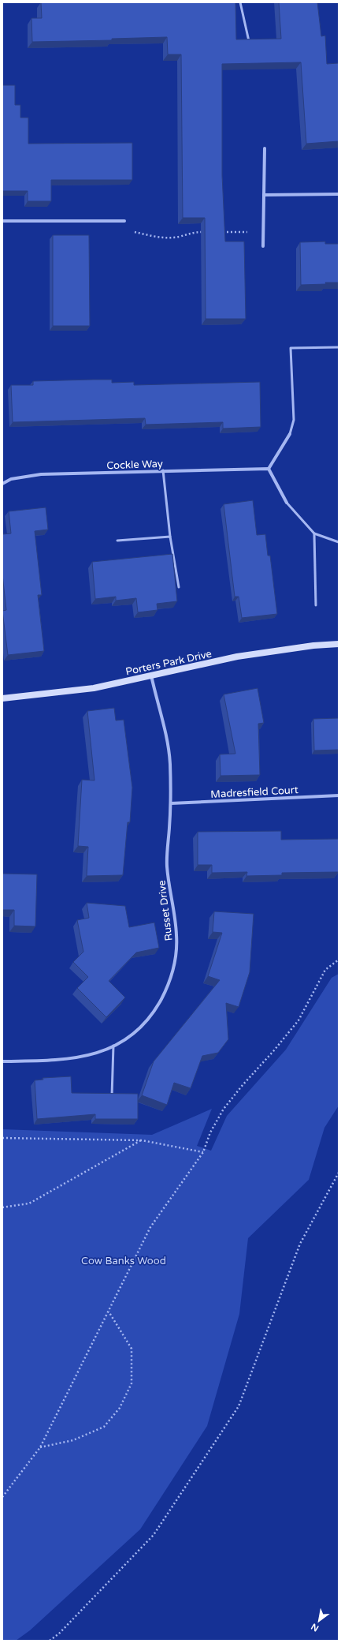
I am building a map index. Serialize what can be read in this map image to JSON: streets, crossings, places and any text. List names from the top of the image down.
{
  "streets": {
    "street": [
      "Cockle Way",
      "Porters Park Drive",
      "Madresfield Court",
      "Russet Drive"
    ]
  },
  "crossings": [
    ["Porters Park Drive", "Russet Drive"],
    ["Madresfield Court", "Russet Drive"]
  ],
  "parks": ["Cow Banks Wood"],
  "north": "bottom left"
}
